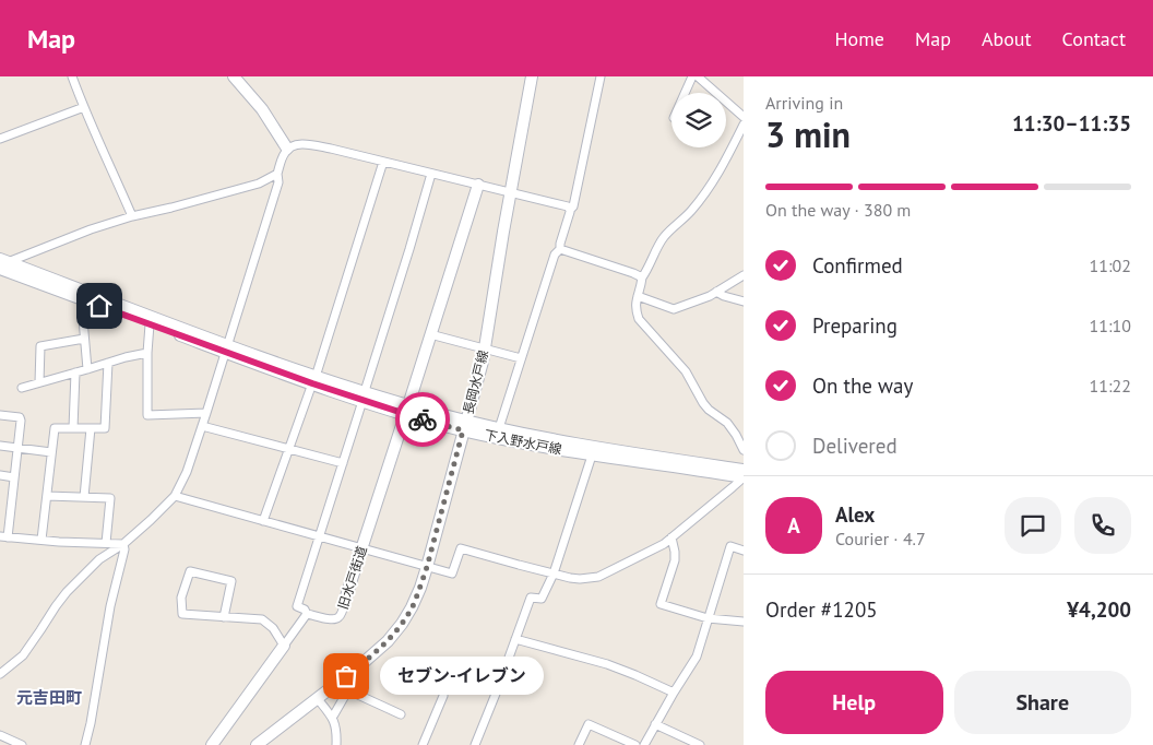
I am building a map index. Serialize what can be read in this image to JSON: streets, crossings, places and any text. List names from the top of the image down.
{
  "streets": {
    "main road": ["長岡水戸線", "下入野水戸線", "旧水戸街道"]
  },
  "crossings": [
    ["長岡水戸線", "下入野水戸線"],
    ["下入野水戸線", "旧水戸街道"]
  ],
  "districts": ["元吉田町"],
  "places": ["セブン-イレブン"],
  "page": {
    "header": "Map",
    "nav": [
      "Home",
      "Map",
      "About",
      "Contact"
    ],
    "heading": ["3 min", "Arriving in", "11:30–11:35"],
    "panel": [
      "Alex",
      "Courier · 4.7",
      "Order #1205",
      "¥4,200"
    ],
    "bar": "On the way · 380 m",
    "list": [
      ["Confirmed", "11:02"],
      ["Preparing", "11:10"],
      ["On the way", "11:22"],
      "Delivered"
    ],
    "round": "A",
    "bubble": "セブン-イレブン",
    "buttons": ["Help", "Share"]
  }
}
